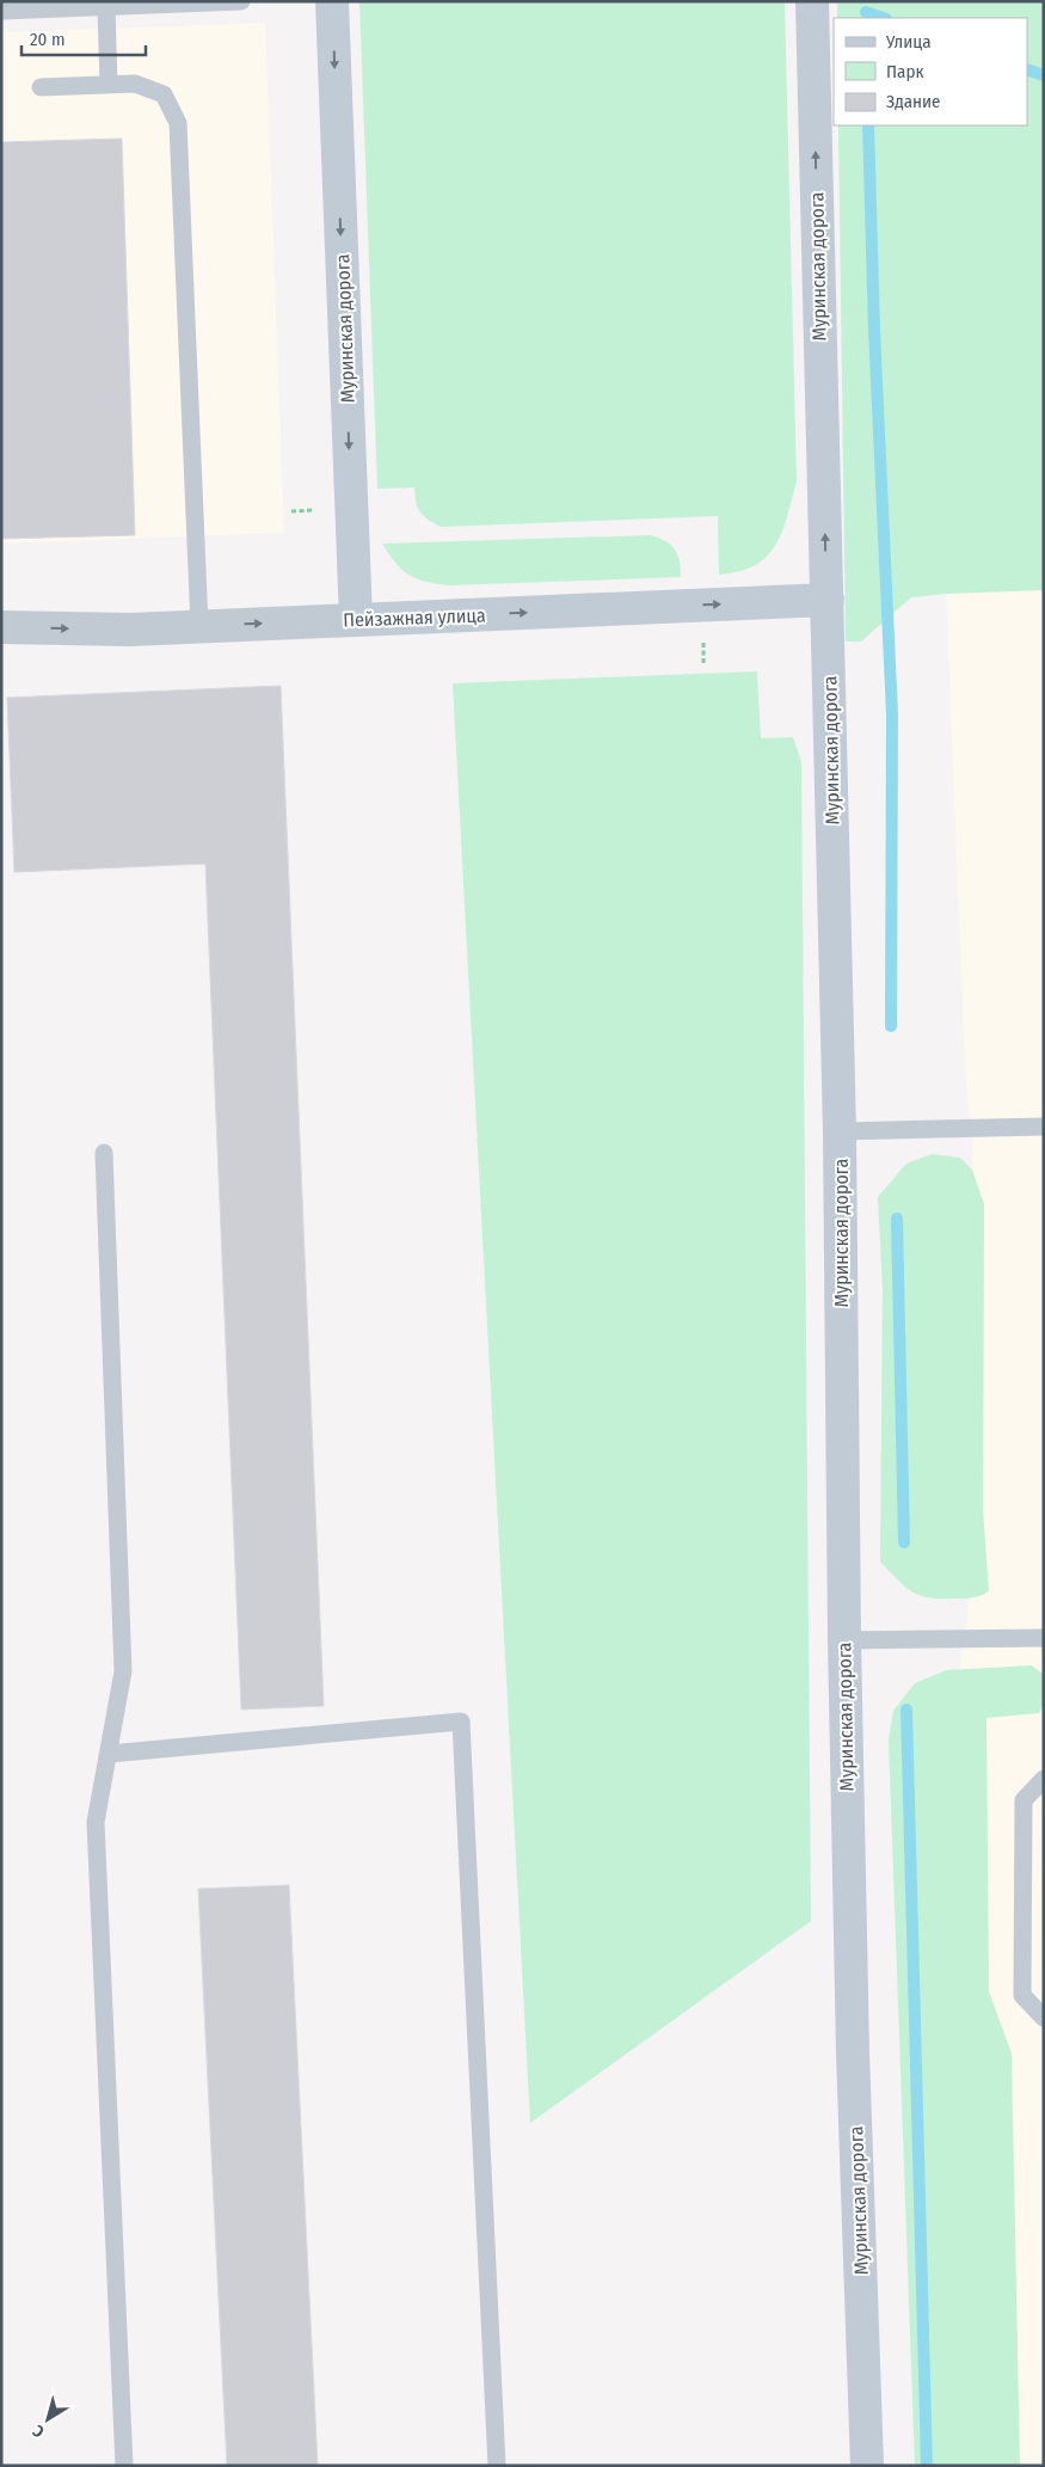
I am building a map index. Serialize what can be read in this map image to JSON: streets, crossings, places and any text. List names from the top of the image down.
{
  "streets": {
    "street": ["Муринская дорога", "Пейзажная улица"]
  },
  "crossings": [
    ["Муринская дорога", "Пейзажная улица"]
  ],
  "one_way": ["Пейзажная улица"],
  "legend": ["Улица", "Парк", "Здание"],
  "scale_bar": "20 m",
  "north": "bottom left"
}
